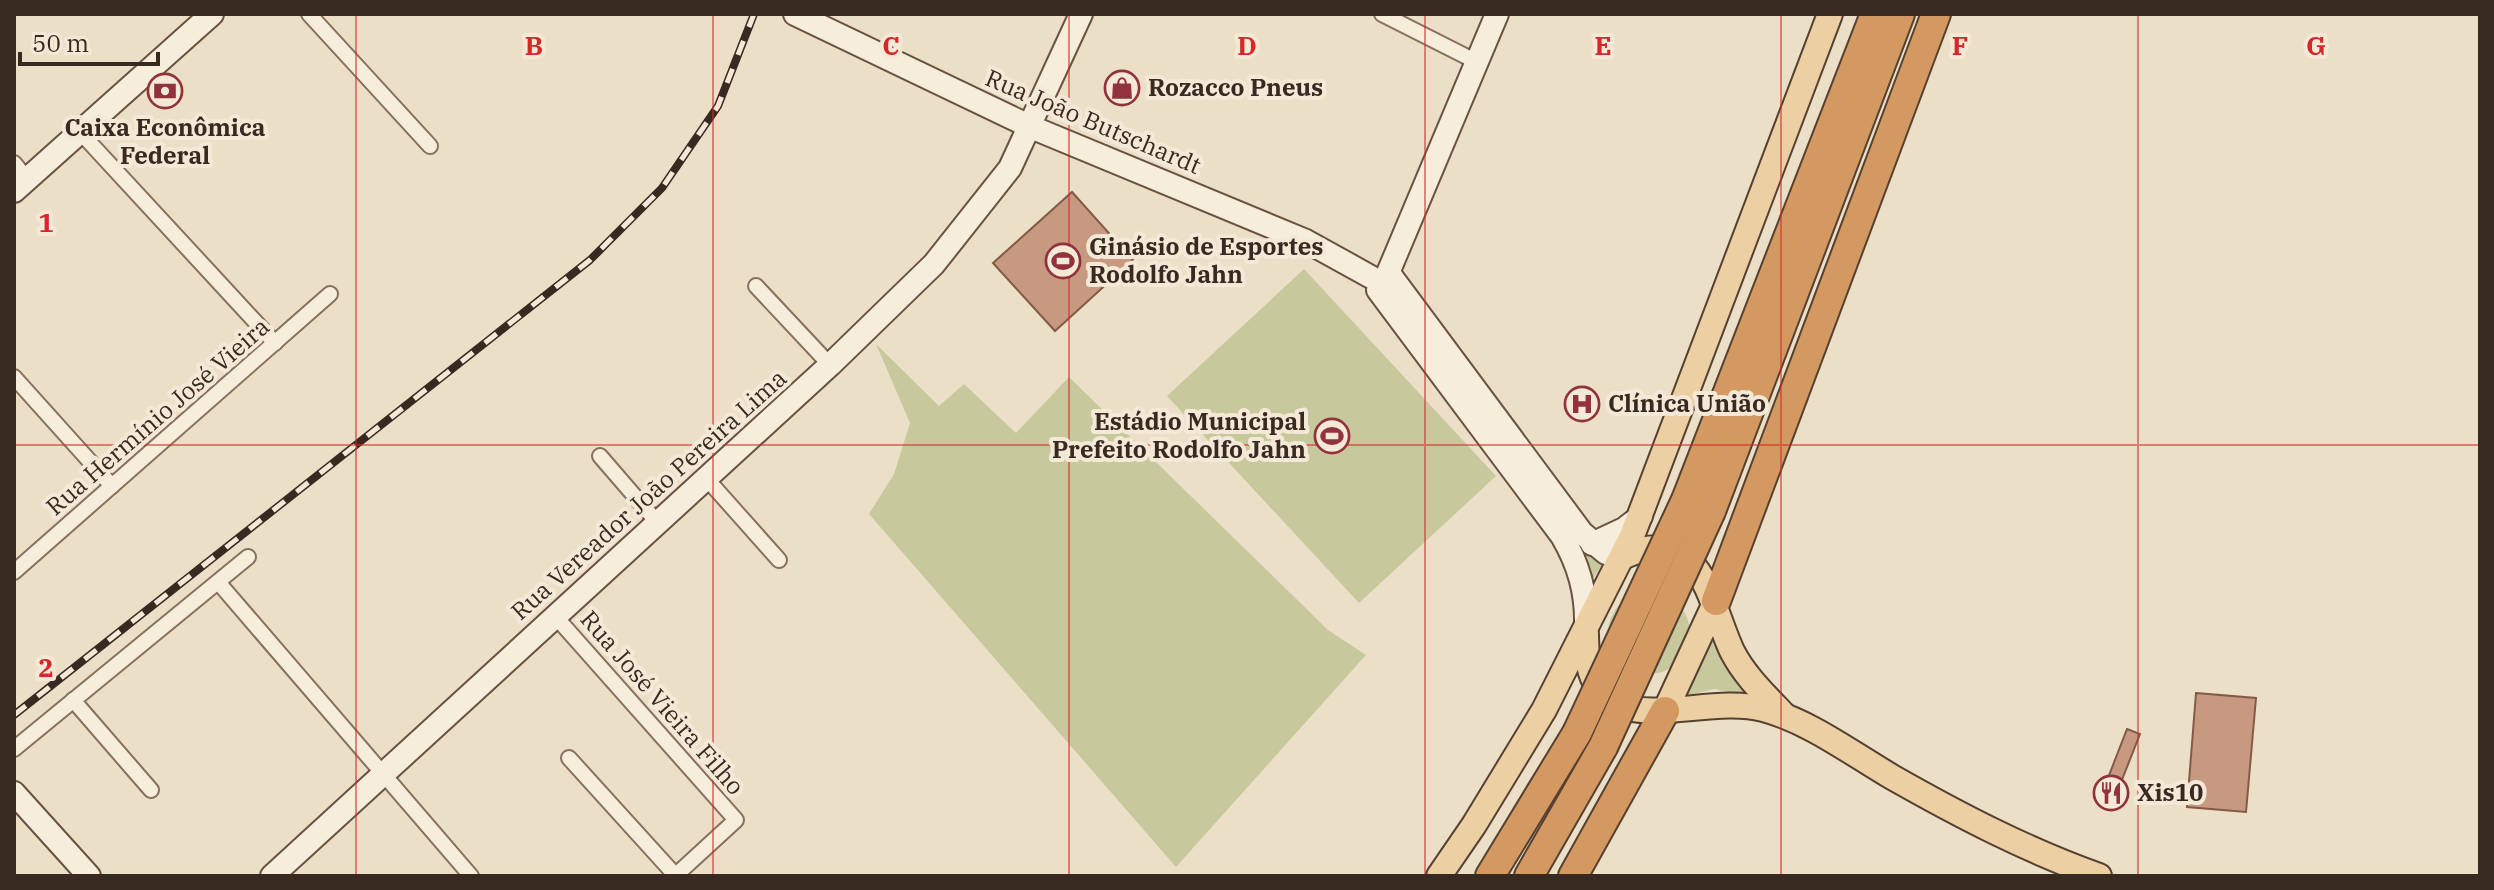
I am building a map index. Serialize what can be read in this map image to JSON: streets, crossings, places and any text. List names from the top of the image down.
{
  "streets": {
    "main road": ["Rua João Butschardt", "Rua Vereador João Pereira Lima"],
    "street": ["Rua Hermínio José Vieira", "Rua José Vieira Filho"]
  },
  "crossings": [
    ["Rua João Butschardt", "Rua Vereador João Pereira Lima"],
    ["Rua Vereador João Pereira Lima", "Rua José Vieira Filho"]
  ],
  "places": {
    "shop": ["Rozacco Pneus"],
    "bank": ["Caixa Econômica Federal"],
    "sports": ["Ginásio de Esportes Rodolfo Jahn", "Estádio Municipal Prefeito Rodolfo Jahn"],
    "hospital": ["Clínica União"],
    "restaurant": ["Xis10"]
  },
  "scale_bar": "50 m",
  "grid": {
    "columns": [
      "B",
      "C",
      "D",
      "E",
      "F",
      "G"
    ],
    "rows": ["1", "2"]
  }
}
